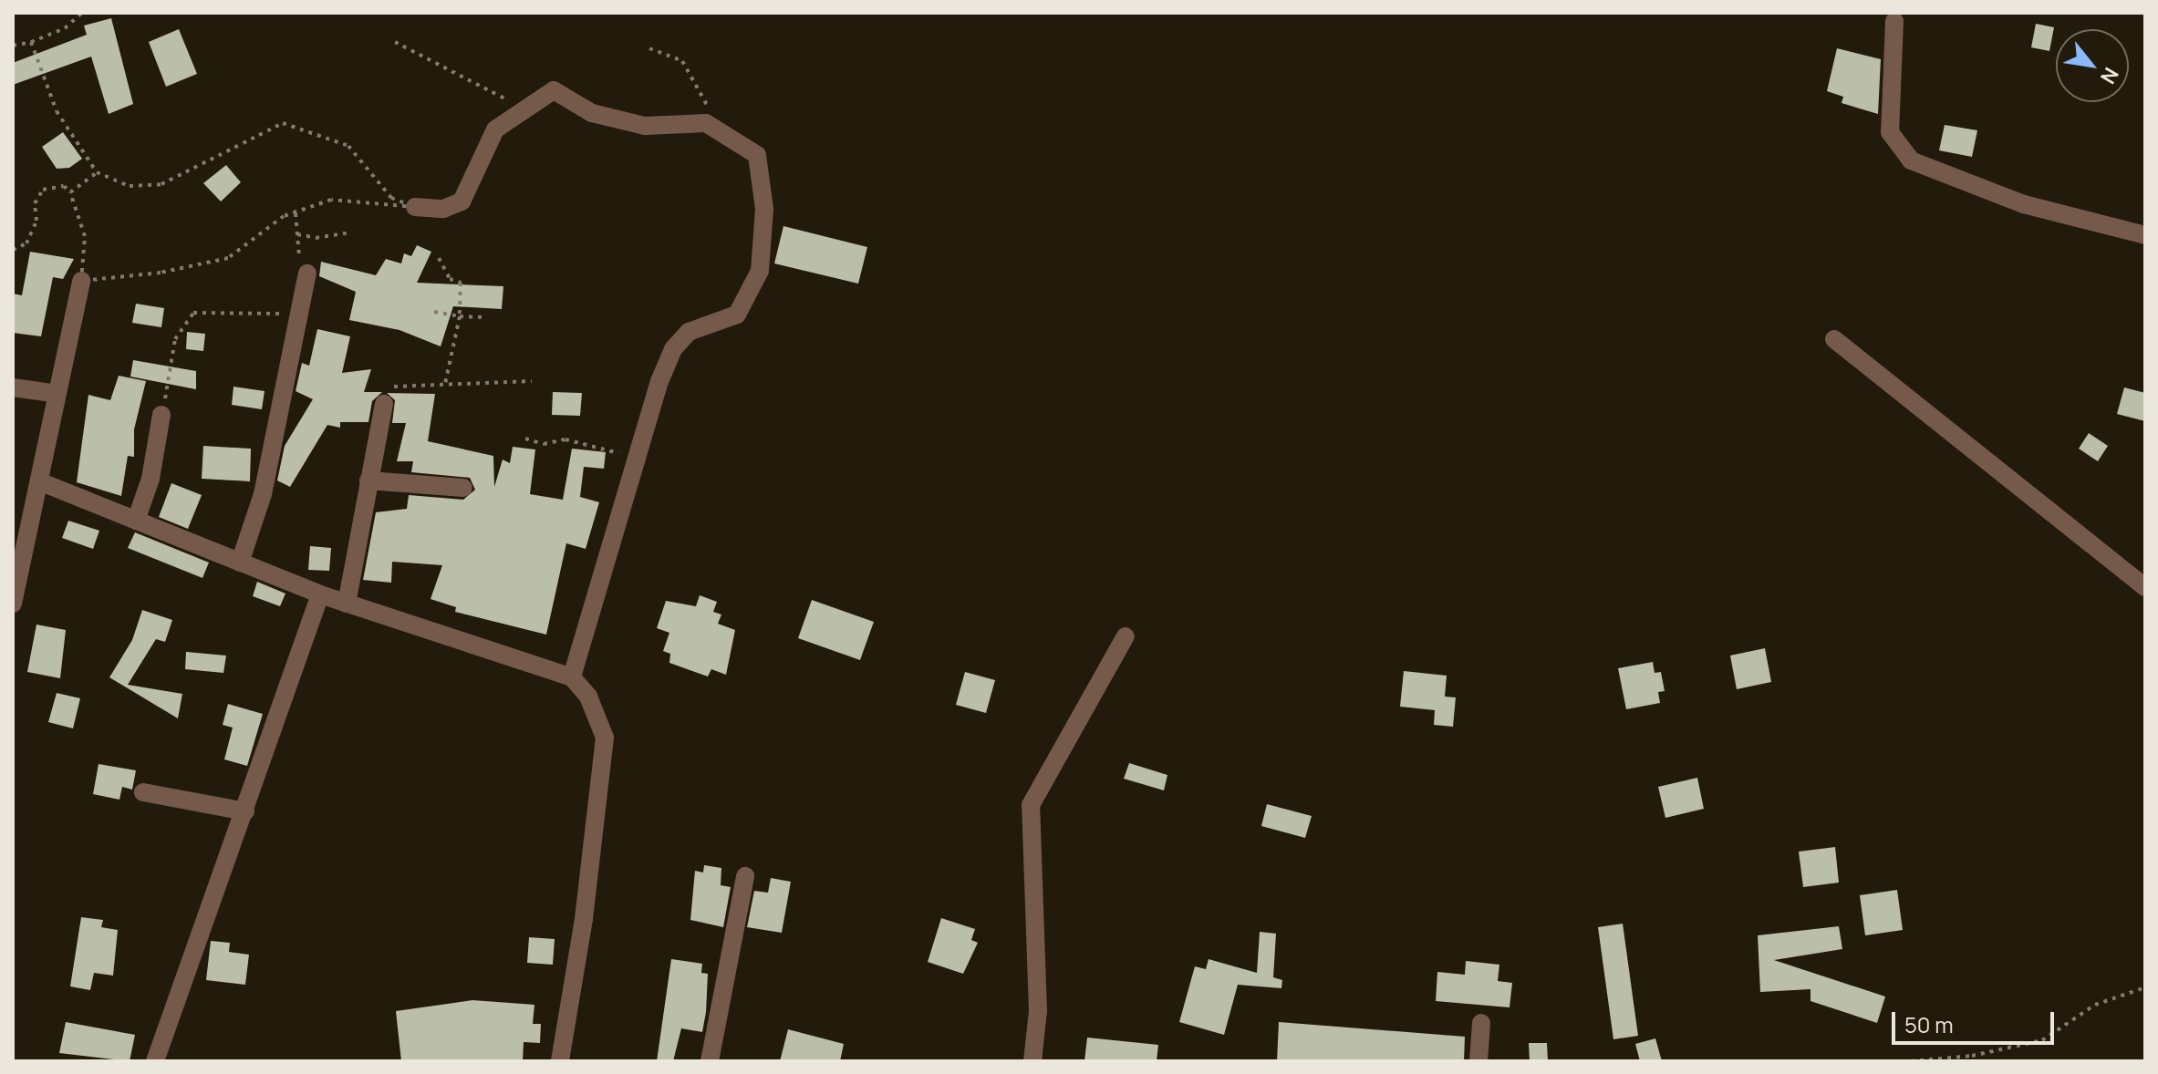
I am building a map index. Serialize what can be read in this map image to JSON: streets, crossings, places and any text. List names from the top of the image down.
{
  "scale_bar": "50 m",
  "north": "bottom right"
}
